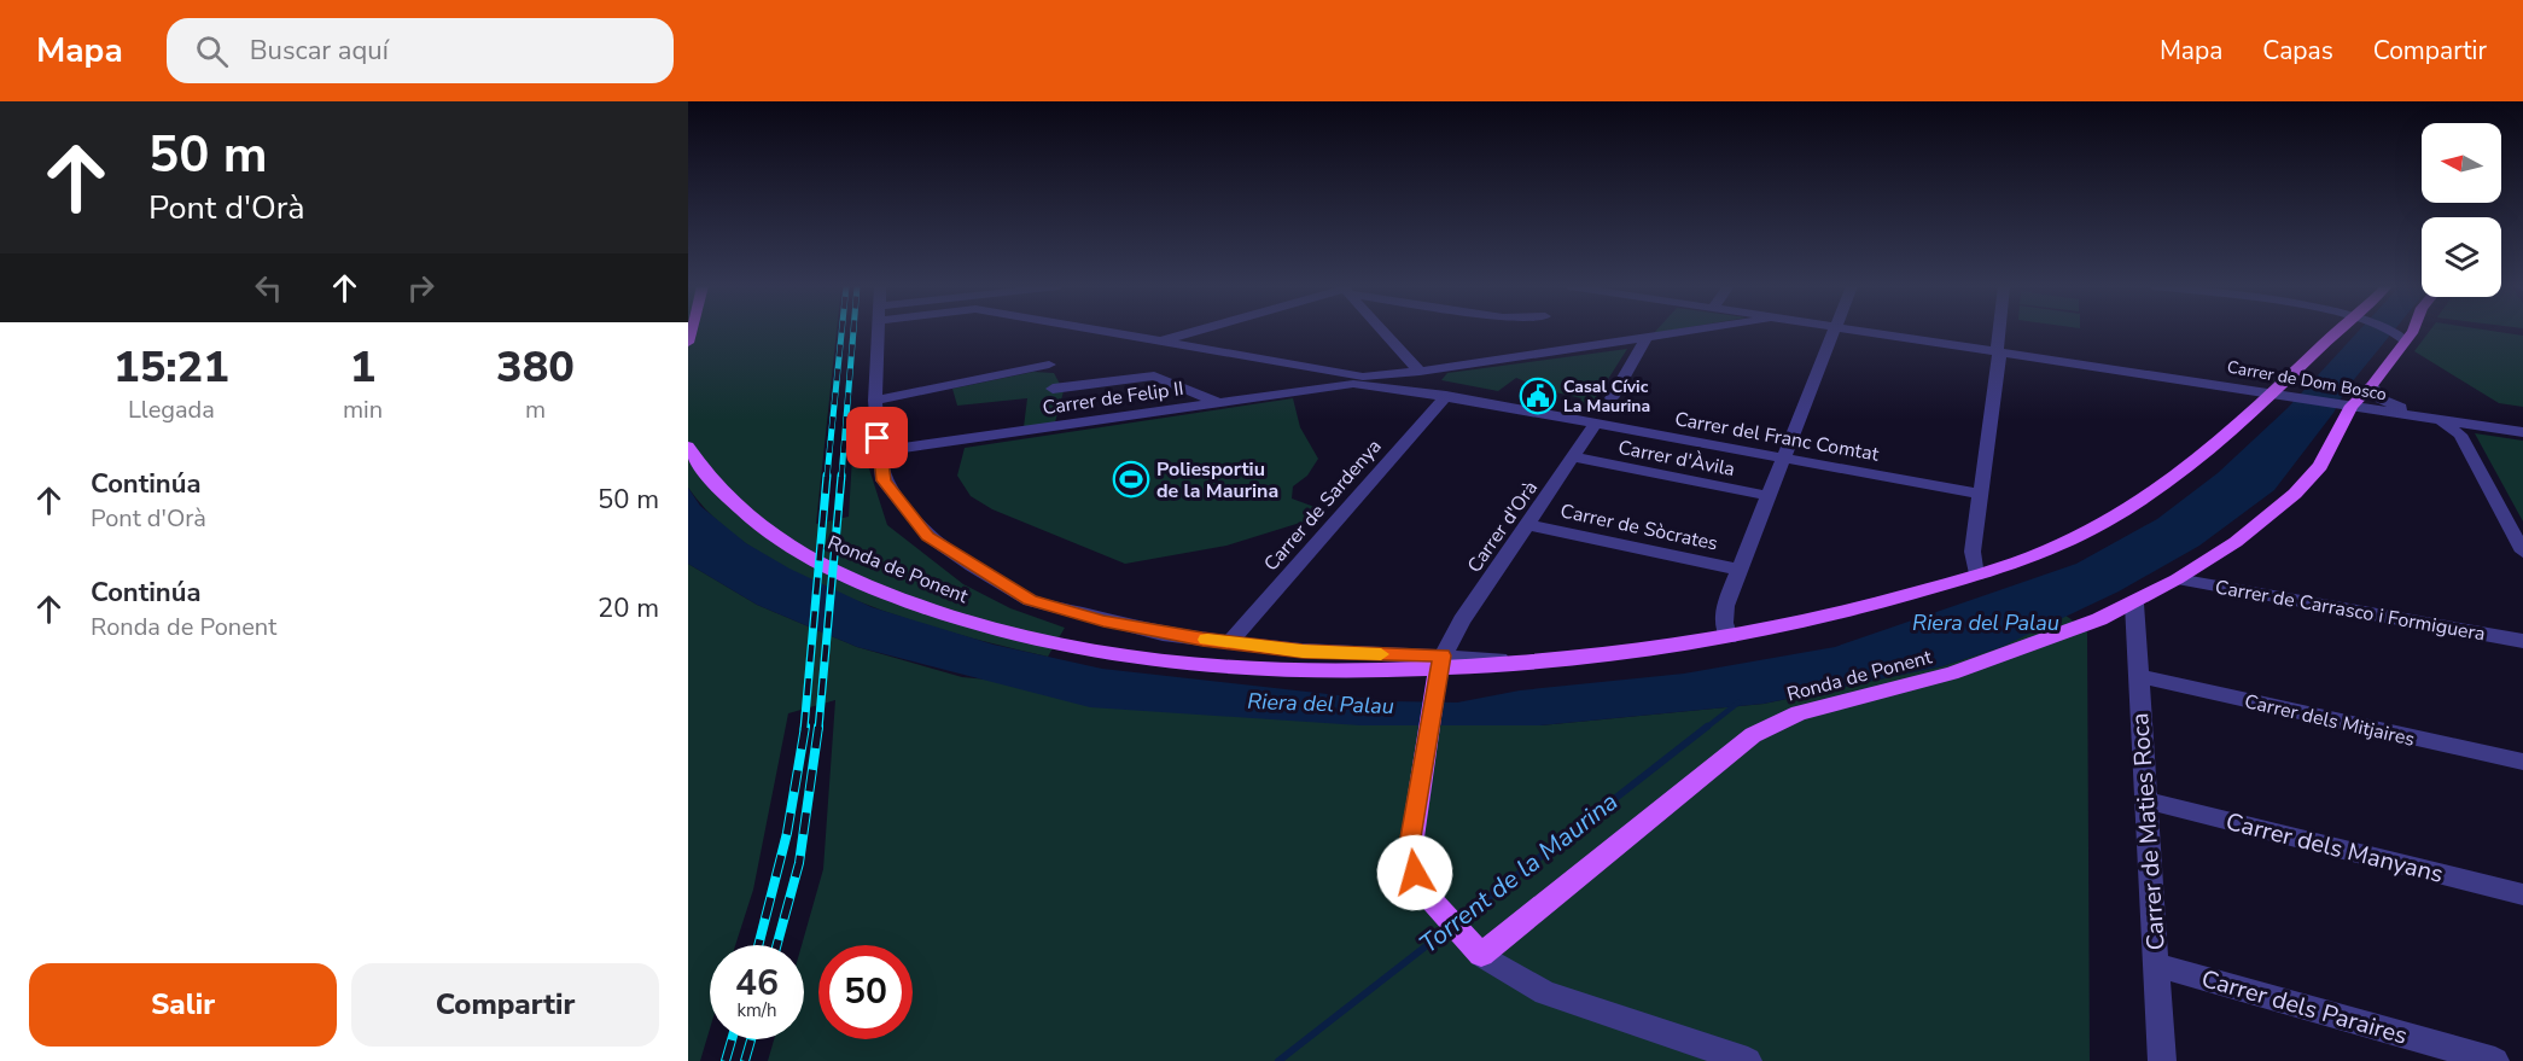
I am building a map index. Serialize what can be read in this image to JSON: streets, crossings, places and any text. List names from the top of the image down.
{
  "streets": {
    "main road": ["Ronda de Ponent"],
    "street": [
      "Carrer de Dom Bosco",
      "Carrer de Felip II",
      "Carrer del Franc Comtat",
      "Carrer d'Àvila",
      "Carrer de Sardenya",
      "Carrer d'Orà",
      "Carrer de Sòcrates",
      "Carrer de Carrasco i Formiguera",
      "Carrer dels Mitjaires",
      "Carrer de Maties Roca",
      "Carrer dels Manyans",
      "Carrer dels Paraires"
    ]
  },
  "crossings": [
    ["Carrer de Dom Bosco", "Ronda de Ponent"],
    ["Carrer de Felip II", "Carrer del Franc Comtat"],
    ["Carrer del Franc Comtat", "Carrer de Sardenya"],
    ["Carrer del Franc Comtat", "Carrer d'Orà"],
    ["Carrer d'Àvila", "Carrer d'Orà"],
    ["Carrer d'Orà", "Carrer de Sòcrates"],
    ["Carrer d'Orà", "Ronda de Ponent"],
    ["Ronda de Ponent", "Carrer de Carrasco i Formiguera"],
    ["Ronda de Ponent", "Carrer de Maties Roca"],
    ["Carrer dels Mitjaires", "Carrer de Maties Roca"],
    ["Carrer de Maties Roca", "Carrer dels Manyans"],
    ["Carrer de Maties Roca", "Carrer dels Paraires"]
  ],
  "water": ["Riera del Palau", "Torrent de la Maurina"],
  "places": {
    "public building": ["Casal Cívic La Maurina"],
    "sports": ["Poliesportiu de la Maurina"]
  },
  "north": "left",
  "page": {
    "header": "Mapa",
    "search": "Buscar aquí",
    "nav": ["Mapa", "Capas", "Compartir"],
    "turn": ["50 m", "Pont d'Orà"],
    "eta": [
      "15:21",
      "Llegada",
      "1",
      "min",
      "380",
      "m"
    ],
    "list": [
      {
        "name": "Continúa",
        "note": "Pont d'Orà",
        "value": "50 m"
      },
      {
        "name": "Continúa",
        "note": "Ronda de Ponent",
        "value": "20 m"
      }
    ],
    "speed": "46 km/h",
    "limit": "50",
    "buttons": ["Salir", "Compartir"]
  }
}
